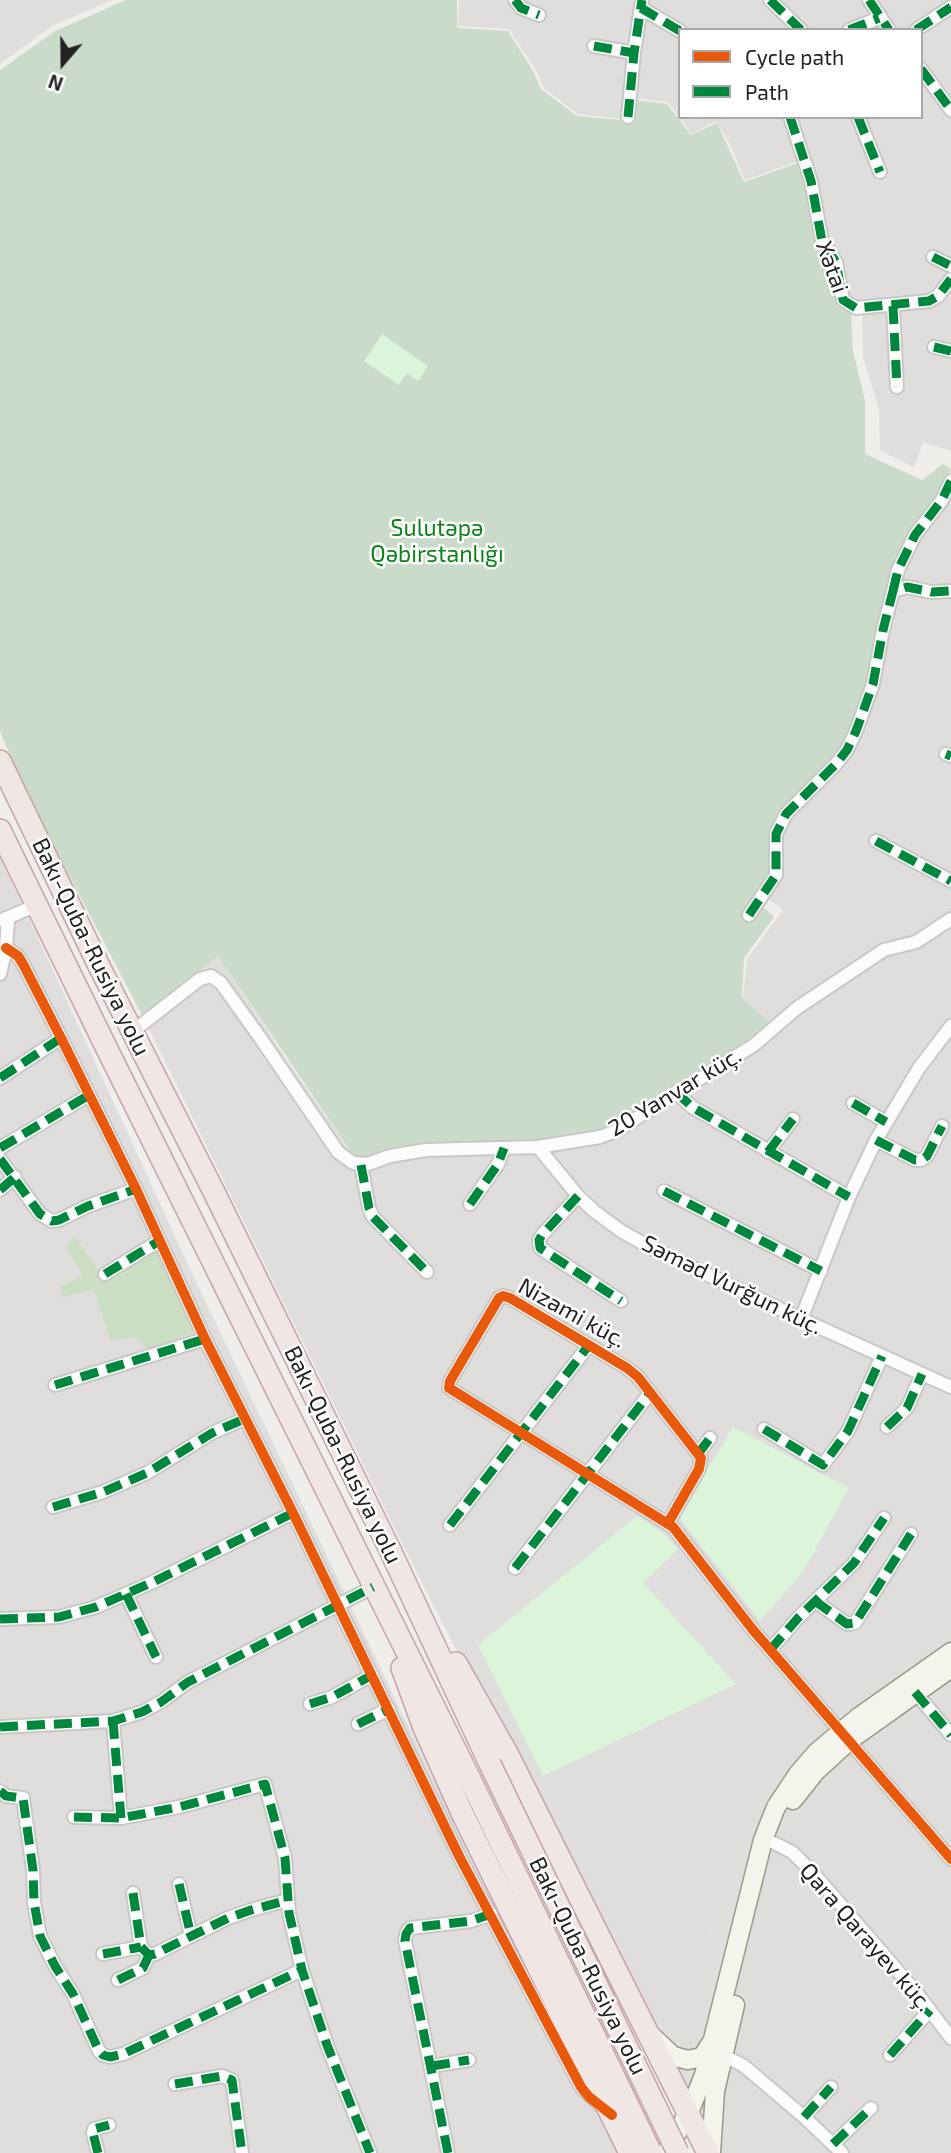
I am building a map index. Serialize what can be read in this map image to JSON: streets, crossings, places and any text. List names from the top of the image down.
{
  "streets": {
    "highway": ["Bakı-Quba-Rusiya yolu"],
    "street": [
      "Xətai",
      "20 Yanvar küç.",
      "Səməd Vurğun küç.",
      "Nizami küç.",
      "Qara Qarayev küç."
    ]
  },
  "crossings": [
    ["20 Yanvar küç.", "Səməd Vurğun küç."]
  ],
  "parks": ["Sulutəpə Qəbirstanlığı"],
  "legend": ["Cycle path", "Path"],
  "north": "bottom"
}
